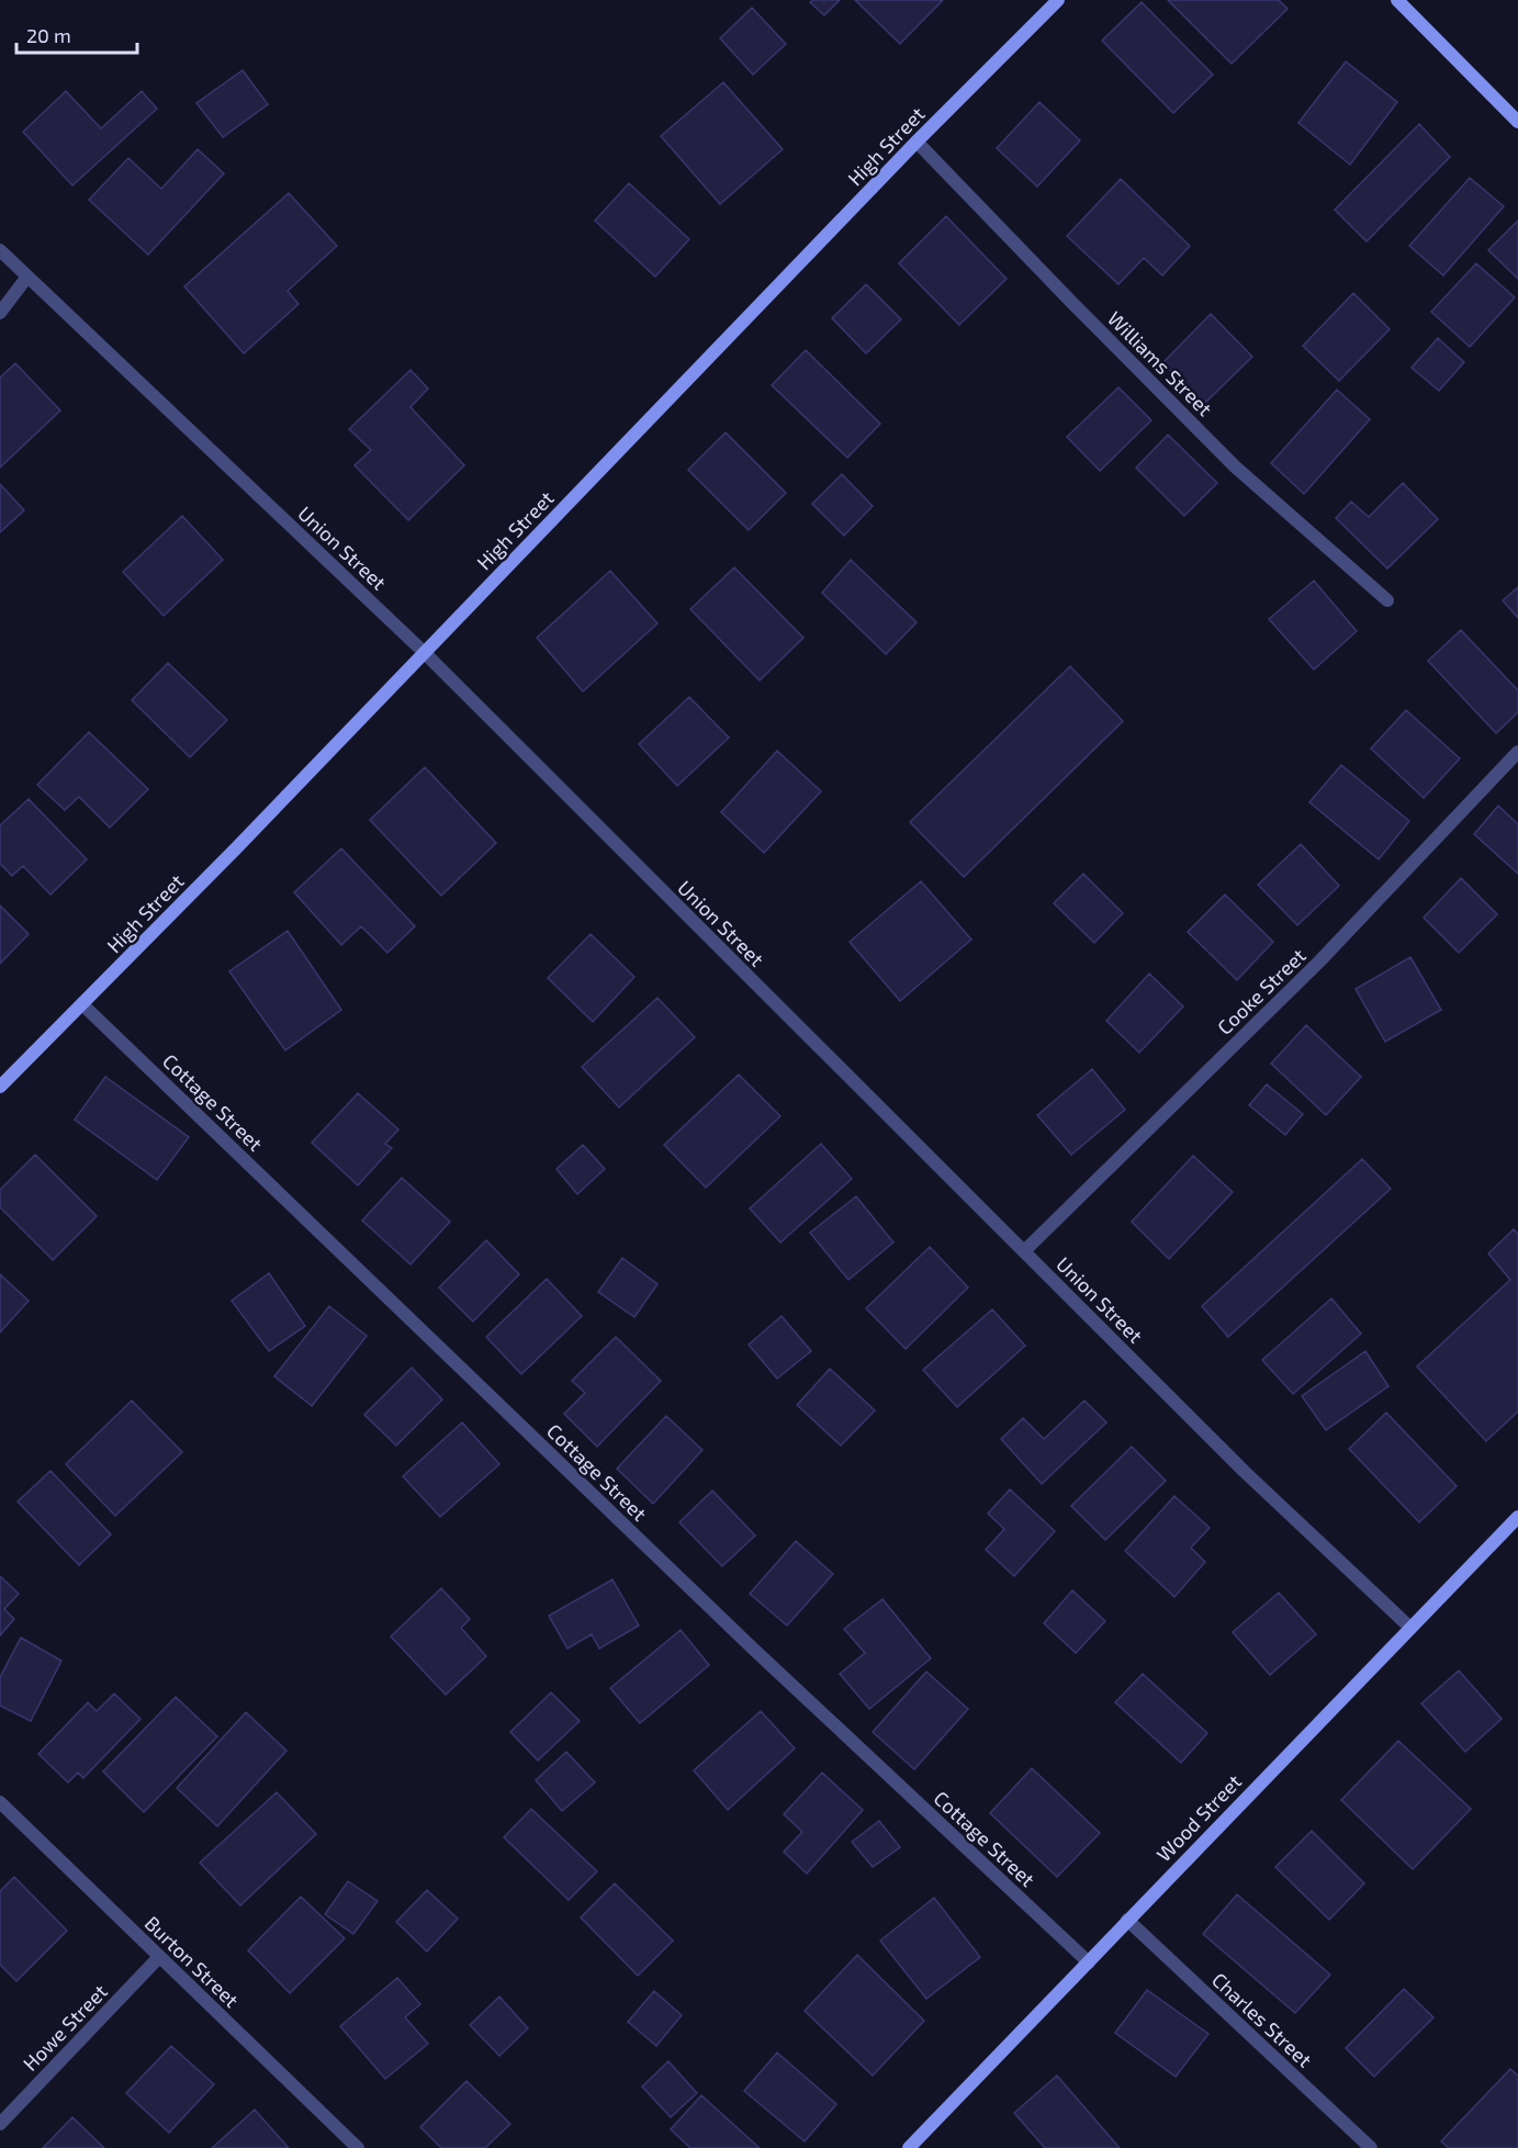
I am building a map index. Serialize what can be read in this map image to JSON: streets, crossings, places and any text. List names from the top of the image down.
{
  "streets": {
    "street": [
      "High Street",
      "Williams Street",
      "Union Street",
      "Cooke Street",
      "Cottage Street",
      "Wood Street",
      "Burton Street",
      "Charles Street",
      "Howe Street"
    ]
  },
  "crossings": [
    ["High Street", "Williams Street"],
    ["High Street", "Union Street"],
    ["High Street", "Cottage Street"],
    ["Union Street", "Cooke Street"],
    ["Union Street", "Wood Street"],
    ["Cottage Street", "Wood Street"],
    ["Wood Street", "Charles Street"],
    ["Burton Street", "Howe Street"]
  ],
  "scale_bar": "20 m"
}
